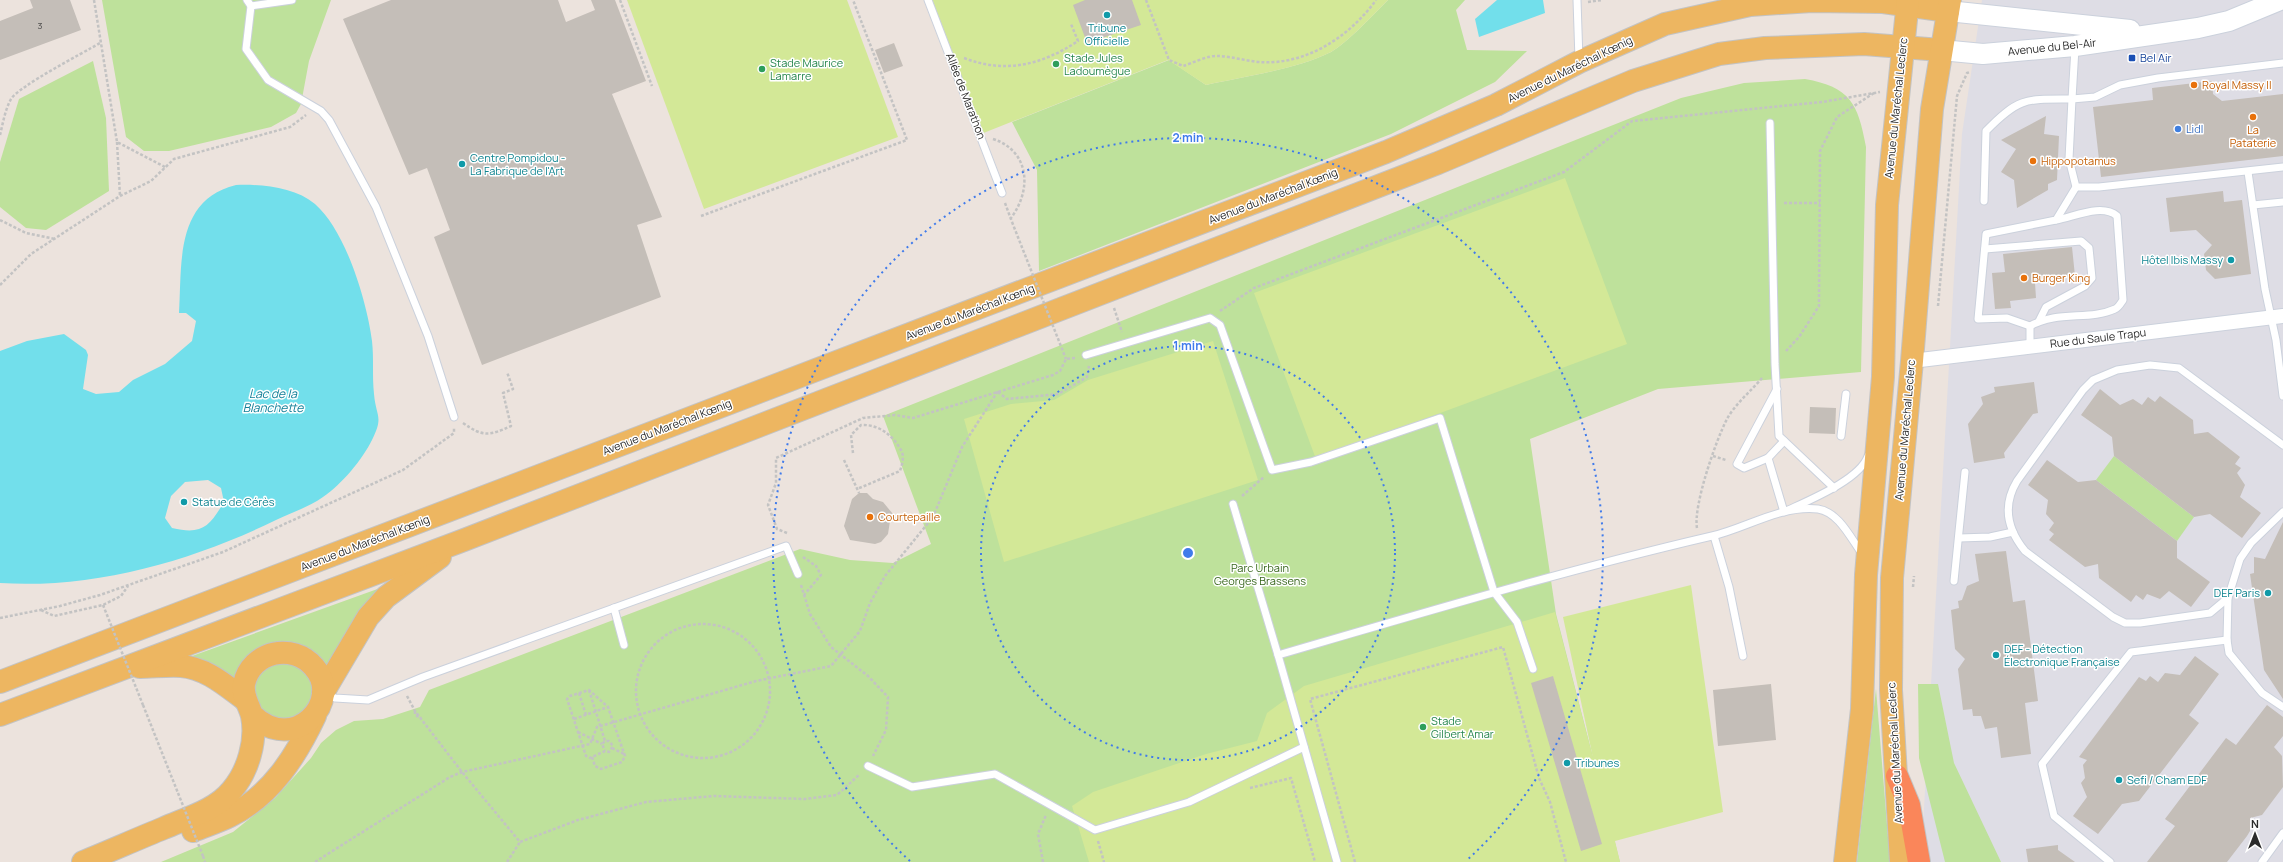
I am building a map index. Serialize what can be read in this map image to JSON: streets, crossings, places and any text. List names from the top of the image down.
{
  "streets": {
    "main road": ["Avenue du Maréchal Kœnig", "Avenue du Maréchal Leclerc"],
    "street": ["Avenue du Bel-Air", "Rue du Saule Trapu"],
    "lane": ["Allée de Marathon"]
  },
  "crossings": [
    ["Avenue du Bel-Air", "Avenue du Maréchal Kœnig"],
    ["Avenue du Bel-Air", "Avenue du Maréchal Leclerc"],
    ["Avenue du Maréchal Kœnig", "Avenue du Maréchal Leclerc"],
    ["Avenue du Maréchal Leclerc", "Rue du Saule Trapu"]
  ],
  "water": ["Lac de la Blanchette"],
  "parks": ["Parc Urbain Georges Brassens"],
  "places": {
    "other": [
      "Tribune Officielle",
      "Stade Jules Ladoumègue",
      "Stade Maurice Lamarre",
      "Royal Massy II",
      "La Pataterie",
      "Lidl",
      "Hippopotamus",
      "Centre Pompidou - La Fabrique de l'Art",
      "Hôtel Ibis Massy",
      "Burger King",
      "Statue de Cérès",
      "Courtepaille",
      "DEF Paris",
      "DEF - Détection Électronique Française",
      "Stade Gilbert Amar",
      "Tribunes",
      "Sefi / Cham EDF"
    ],
    "transit": ["Bel Air"]
  },
  "house_numbers": ["3"],
  "north": "top",
  "rings": ["2 min", "1 min"]
}
